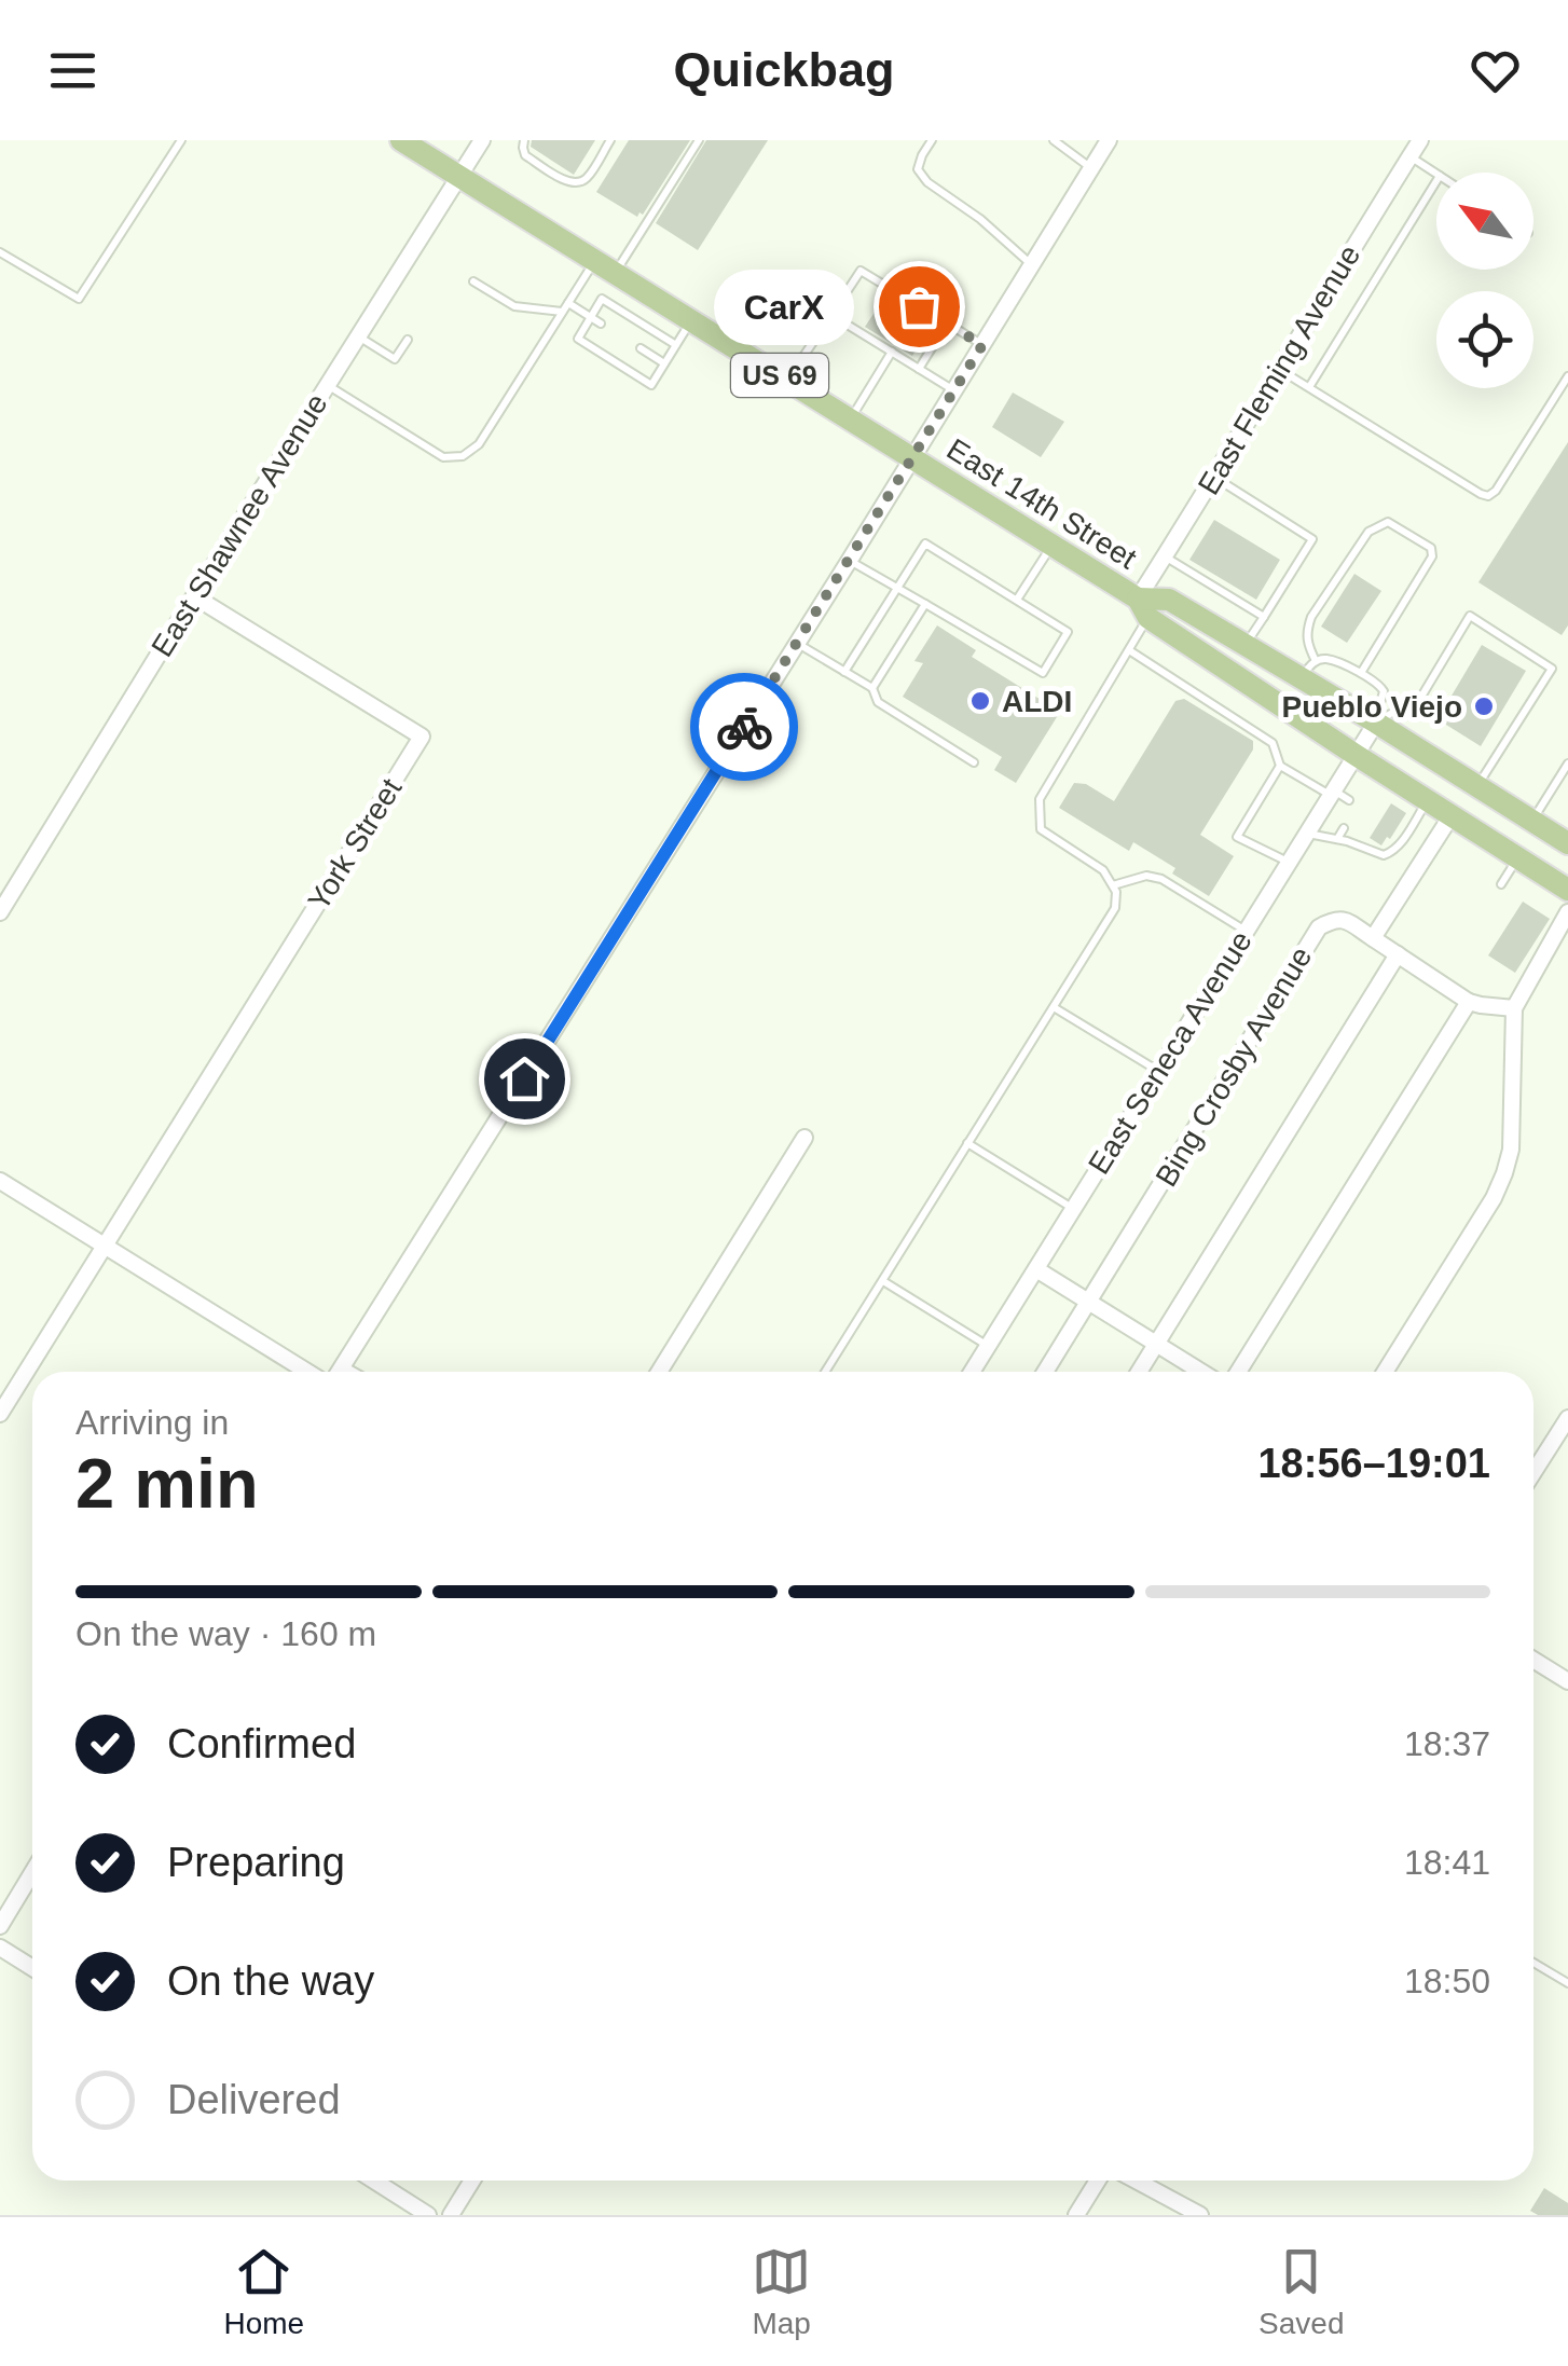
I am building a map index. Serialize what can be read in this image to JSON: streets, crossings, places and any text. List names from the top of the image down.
{
  "streets": {
    "main road": ["US 69", "East 14th Street"],
    "street": [
      "East Fleming Avenue",
      "East Shawnee Avenue",
      "York Street",
      "East Seneca Avenue",
      "Bing Crosby Avenue"
    ]
  },
  "crossings": [
    ["East Fleming Avenue", "East 14th Street"],
    ["East 14th Street", "East Shawnee Avenue"],
    ["East 14th Street", "East Seneca Avenue"],
    ["East Shawnee Avenue", "York Street"]
  ],
  "places": ["CarX", "ALDI", "Pueblo Viejo"],
  "north": "top left",
  "page": {
    "header": "Quickbag",
    "bubble": "CarX",
    "heading": ["2 min", "Arriving in", "18:56–19:01"],
    "bar": "On the way · 160 m",
    "list": [
      ["Confirmed", "18:37"],
      ["Preparing", "18:41"],
      ["On the way", "18:50"],
      "Delivered"
    ],
    "tabs": ["Home", "Map", "Saved"]
  }
}
